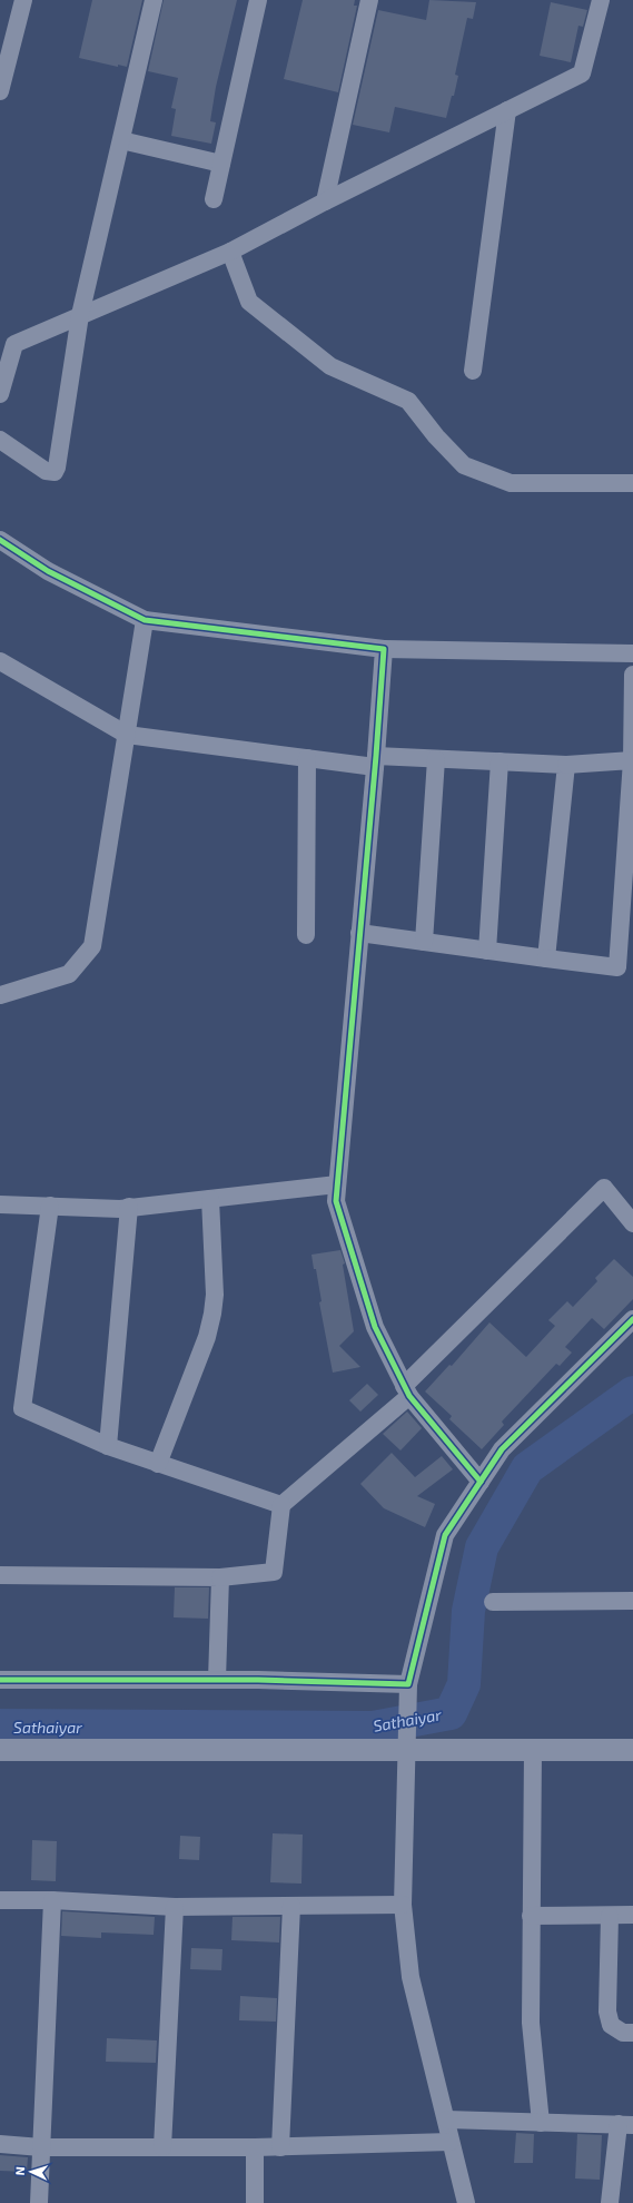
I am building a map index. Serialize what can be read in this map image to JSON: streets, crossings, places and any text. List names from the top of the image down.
{
  "water": ["Sathaiyar"],
  "north": "left"
}
